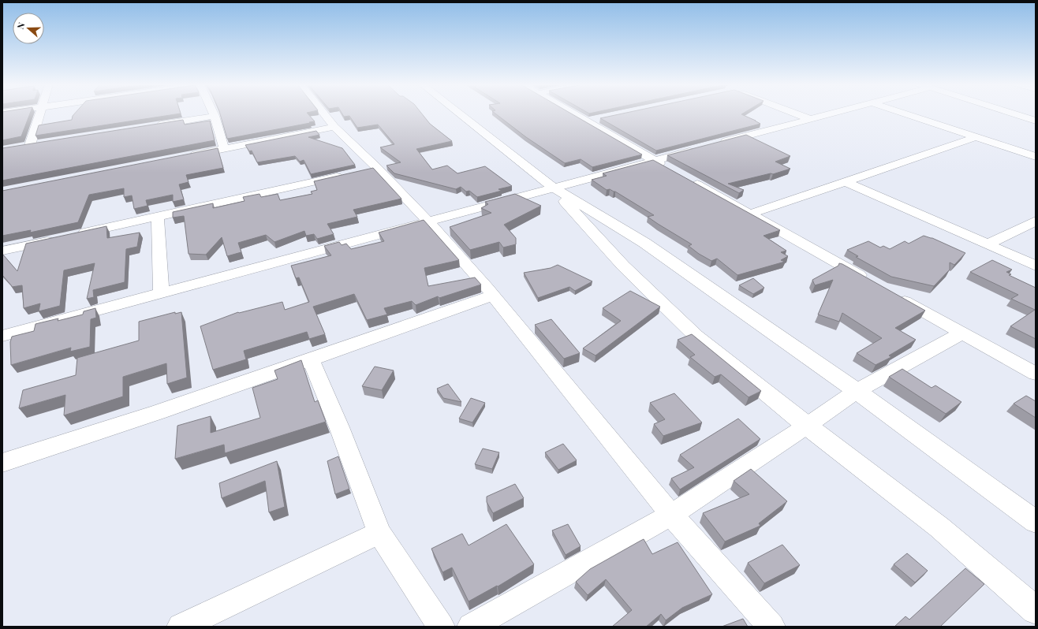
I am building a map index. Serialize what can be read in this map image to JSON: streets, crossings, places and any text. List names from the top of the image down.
{
  "north": "left"
}
